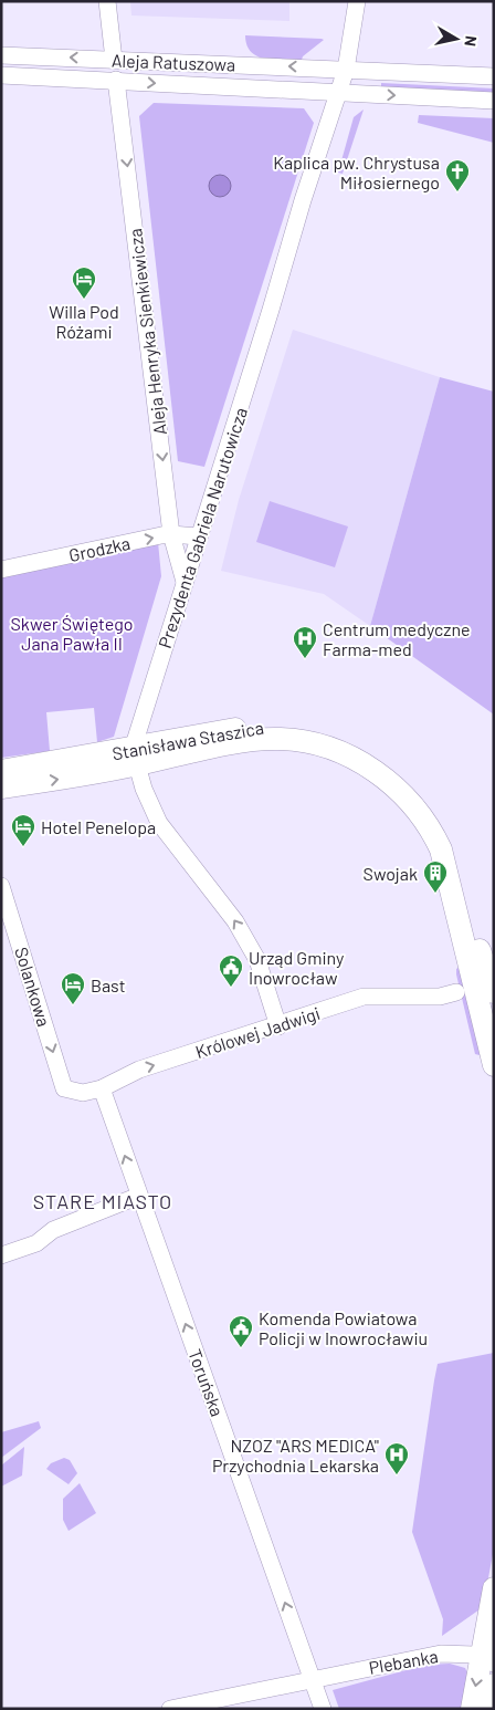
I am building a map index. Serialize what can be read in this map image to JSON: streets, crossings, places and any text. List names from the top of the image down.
{
  "streets": {
    "main road": ["Stanisława Staszica"],
    "street": [
      "Aleja Ratuszowa",
      "Aleja Henryka Sienkiewicza",
      "Prezydenta Gabriela Narutowicza",
      "Grodzka",
      "Solankowa",
      "Królowej Jadwigi",
      "Toruńska",
      "Plebanka"
    ]
  },
  "crossings": [
    ["Aleja Ratuszowa", "Aleja Henryka Sienkiewicza"],
    ["Aleja Ratuszowa", "Prezydenta Gabriela Narutowicza"],
    ["Aleja Henryka Sienkiewicza", "Prezydenta Gabriela Narutowicza"],
    ["Aleja Henryka Sienkiewicza", "Grodzka"],
    ["Prezydenta Gabriela Narutowicza", "Grodzka"],
    ["Prezydenta Gabriela Narutowicza", "Stanisława Staszica"],
    ["Stanisława Staszica", "Królowej Jadwigi"],
    ["Solankowa", "Królowej Jadwigi"],
    ["Królowej Jadwigi", "Toruńska"],
    ["Toruńska", "Plebanka"]
  ],
  "one_way": [
    "Aleja Henryka Sienkiewicza",
    "Grodzka",
    "Solankowa",
    "Królowej Jadwigi",
    "Toruńska"
  ],
  "districts": ["STARE MIASTO"],
  "parks": ["Skwer Świętego Jana Pawła II"],
  "places": {
    "church": ["Kaplica pw. Chrystusa Miłosiernego"],
    "hotel": ["Willa Pod Różami", "Hotel Penelopa", "Bast"],
    "hospital": ["Centrum medyczne Farma-med", "NZOZ \"ARS MEDICA\" Przychodnia Lekarska"],
    "building": ["Swojak"],
    "public building": ["Urząd Gminy Inowrocław", "Komenda Powiatowa Policji w Inowrocławiu"]
  },
  "north": "right"
}
